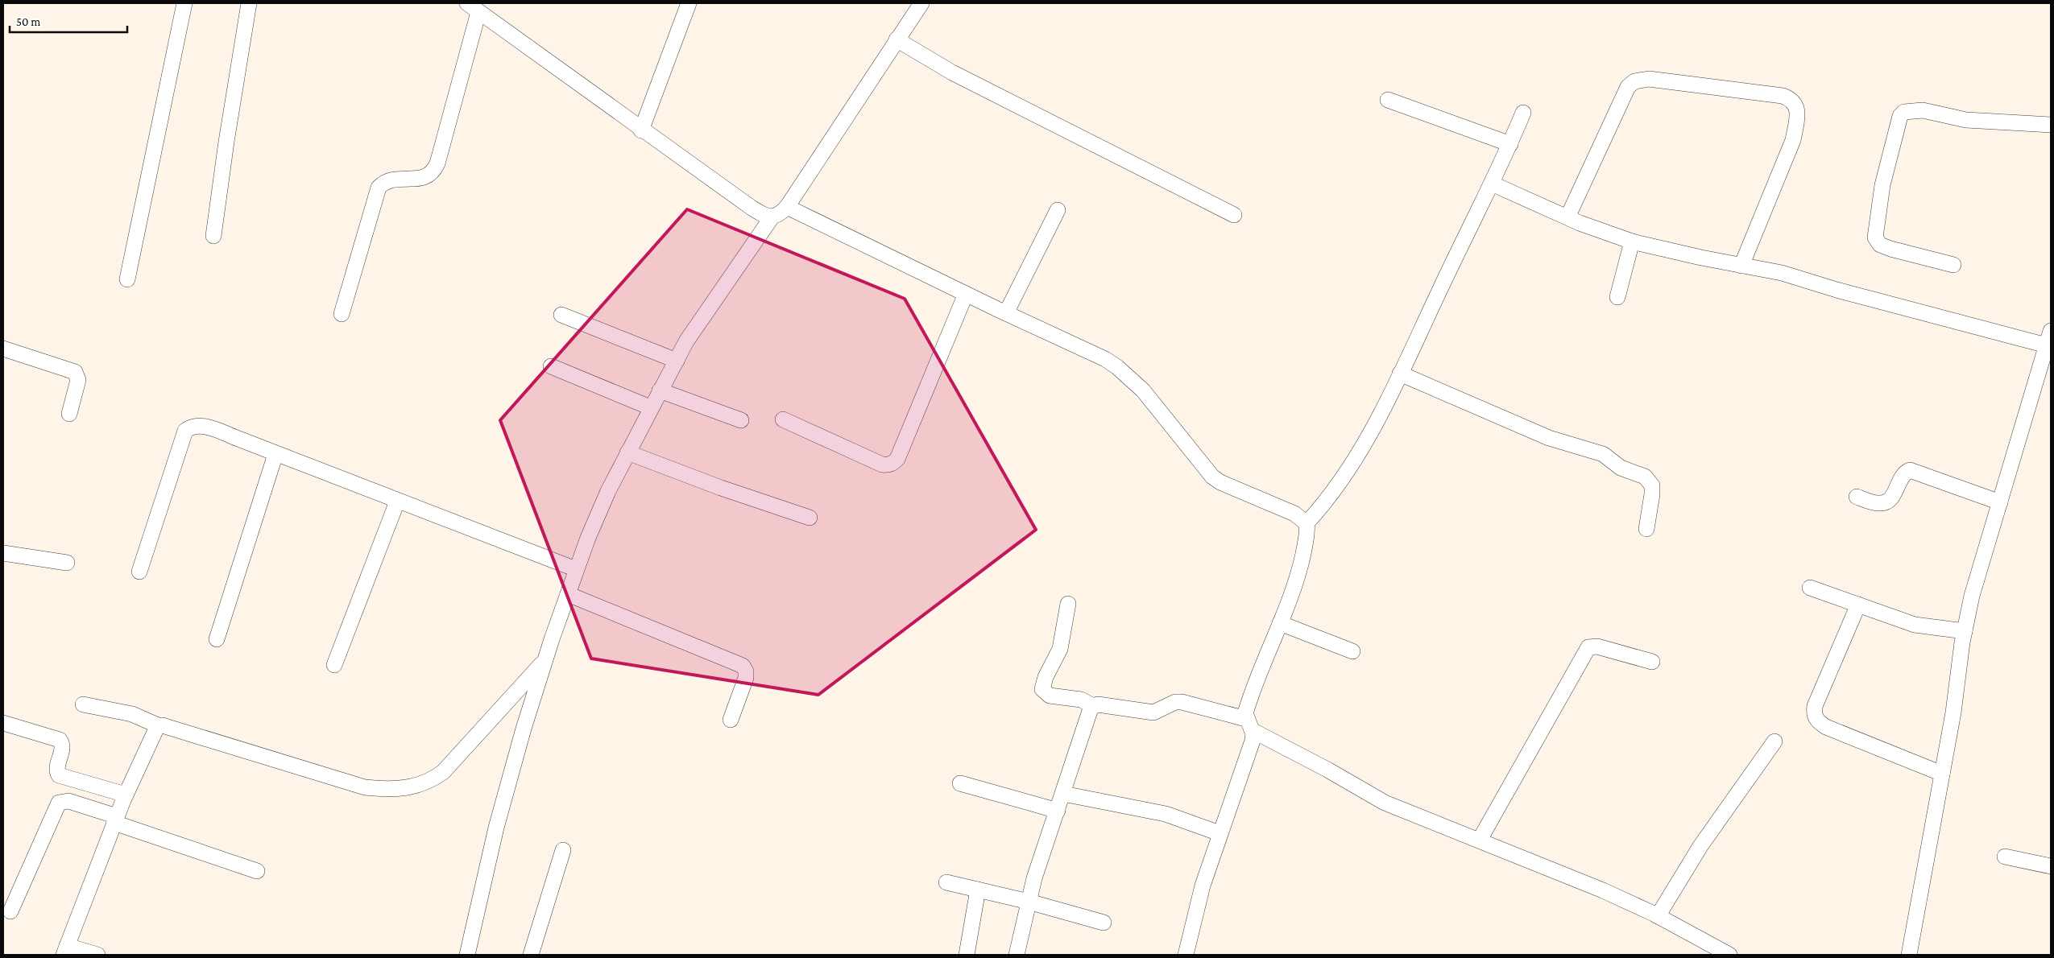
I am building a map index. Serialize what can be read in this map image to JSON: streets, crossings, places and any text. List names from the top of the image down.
{
  "scale_bar": "50 m"
}
